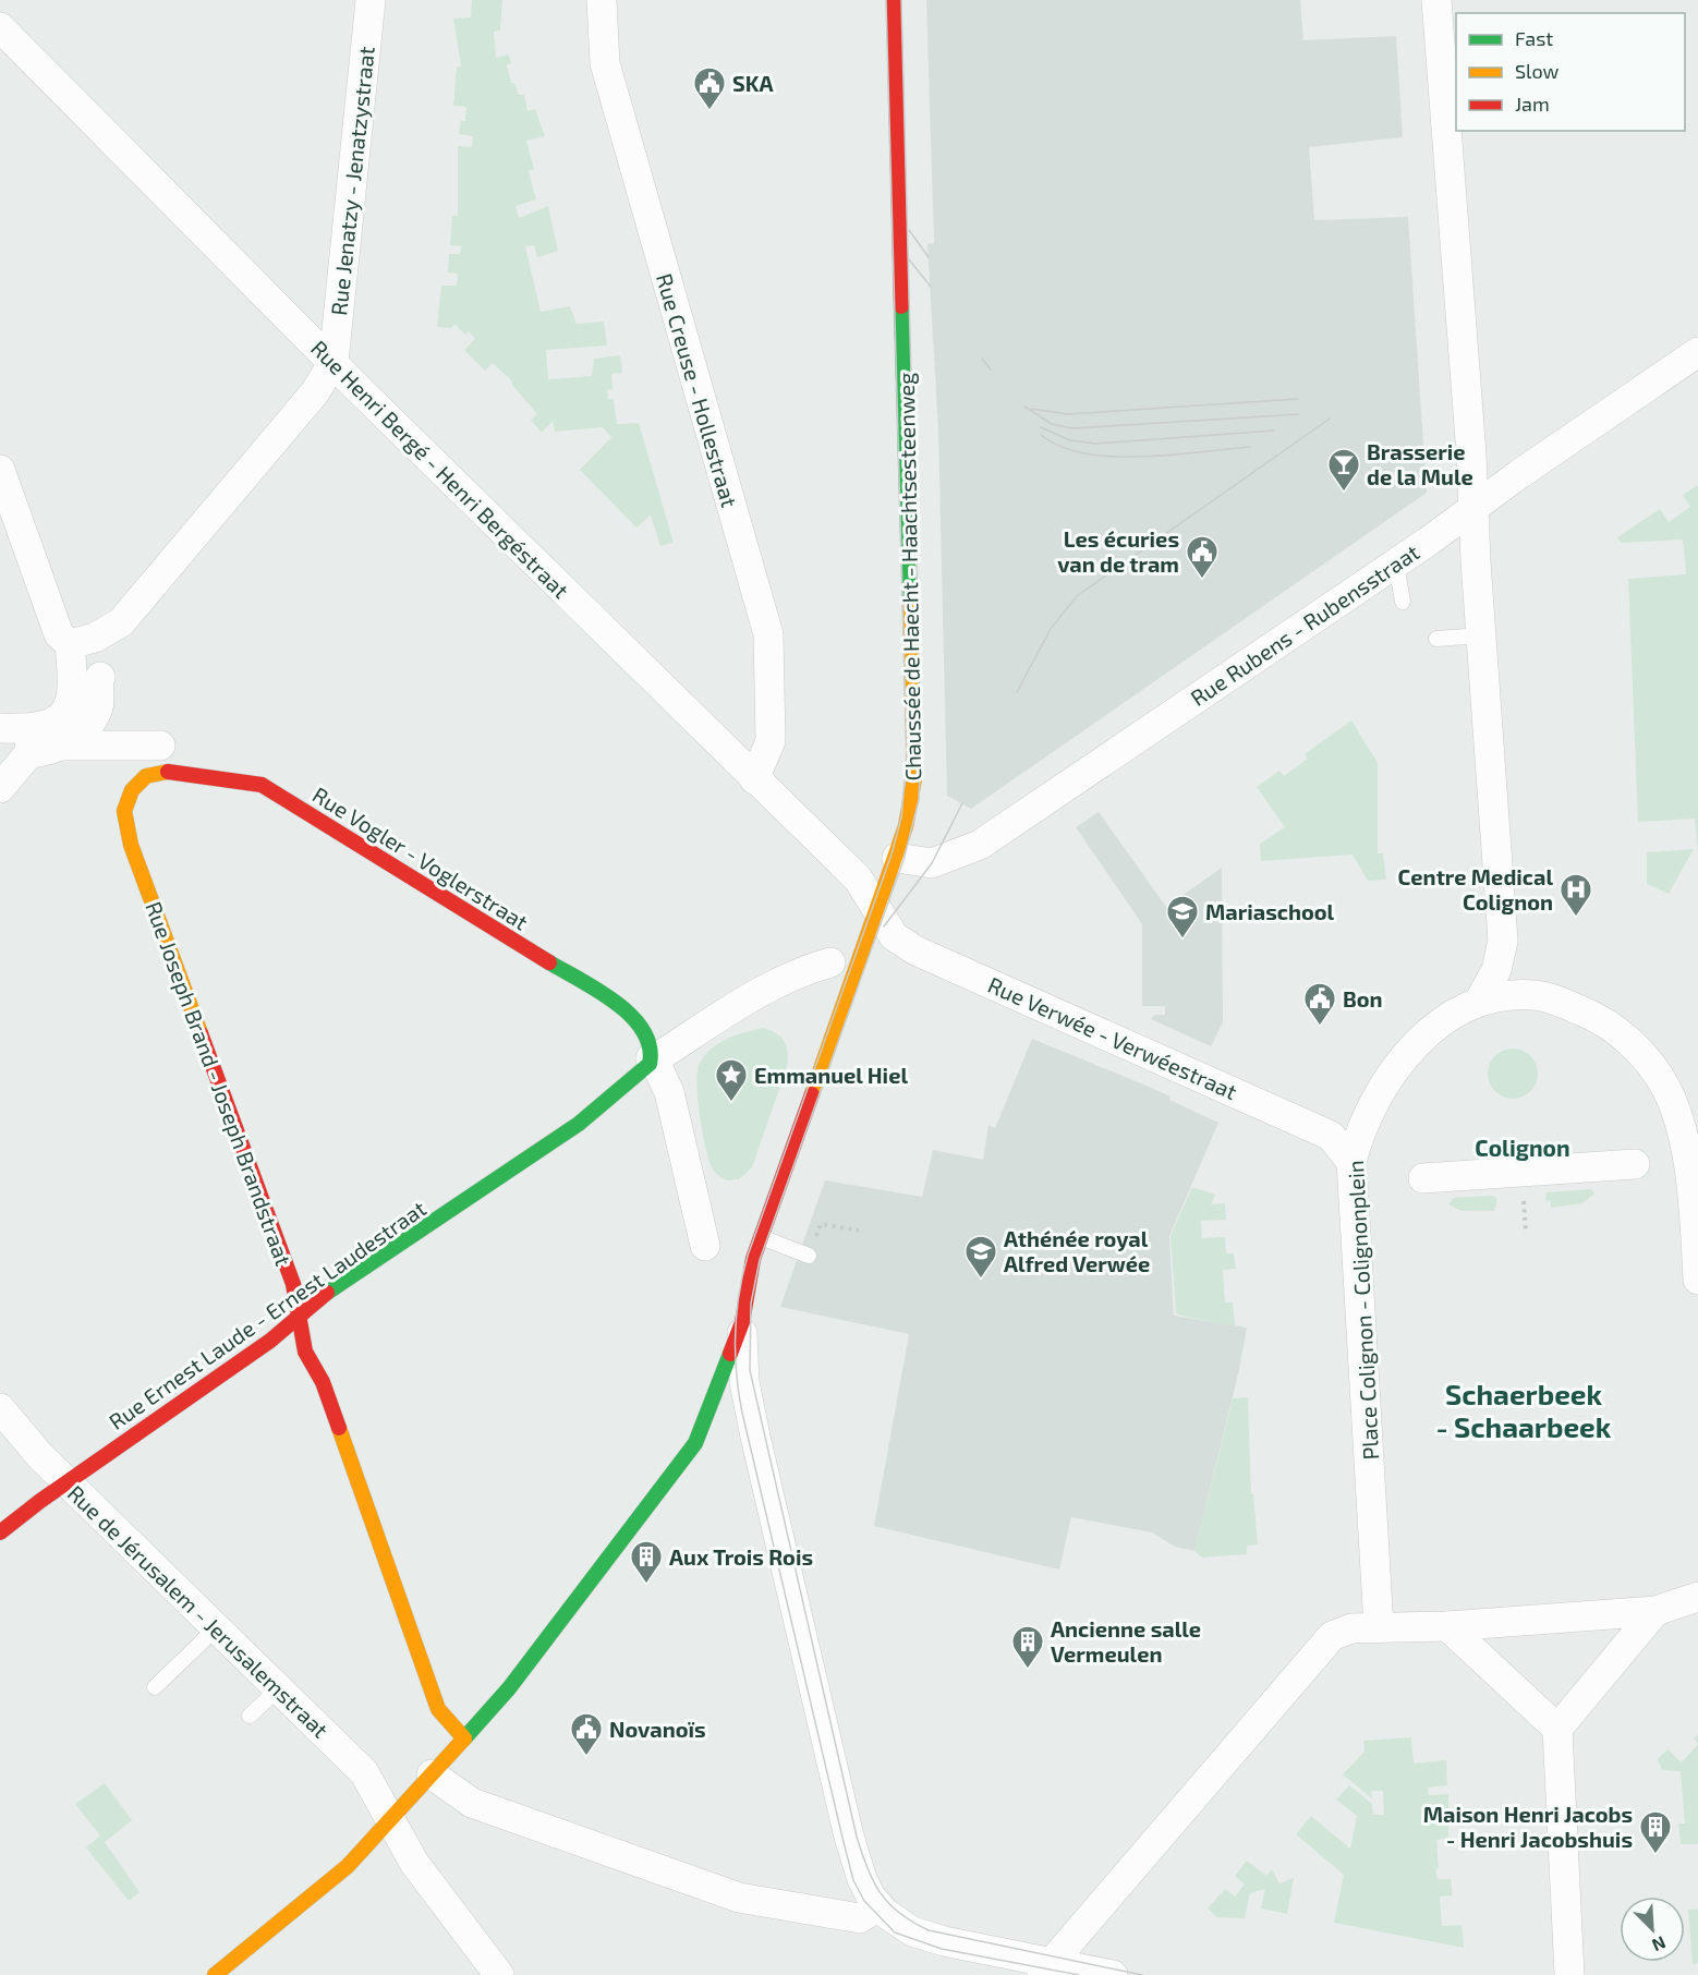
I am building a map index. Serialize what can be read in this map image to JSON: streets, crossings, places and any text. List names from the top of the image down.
{
  "streets": {
    "street": [
      "Rue Jenatzy - Jenatzystraat",
      "Rue Creuse - Hollestraat",
      "Rue Henri Bergé - Henri Bergéstraat",
      "Chaussée de Haecht - Haachtsesteenweg",
      "Rue Rubens - Rubensstraat",
      "Rue Vogler - Voglerstraat",
      "Rue Verwée - Verwéestraat",
      "Rue Joseph Brand - Joseph Brandstraat",
      "Place Colignon - Colignonplein",
      "Rue Ernest Laude - Ernest Laudestraat",
      "Rue de Jérusalem - Jerusalemstraat"
    ]
  },
  "crossings": [
    ["Rue Jenatzy - Jenatzystraat", "Rue Henri Bergé - Henri Bergéstraat"],
    ["Rue Creuse - Hollestraat", "Rue Henri Bergé - Henri Bergéstraat"],
    ["Rue Henri Bergé - Henri Bergéstraat", "Chaussée de Haecht - Haachtsesteenweg"],
    ["Rue Henri Bergé - Henri Bergéstraat", "Rue Verwée - Verwéestraat"],
    ["Chaussée de Haecht - Haachtsesteenweg", "Rue Rubens - Rubensstraat"],
    ["Chaussée de Haecht - Haachtsesteenweg", "Rue Verwée - Verwéestraat"],
    ["Chaussée de Haecht - Haachtsesteenweg", "Rue Joseph Brand - Joseph Brandstraat"],
    ["Chaussée de Haecht - Haachtsesteenweg", "Rue de Jérusalem - Jerusalemstraat"],
    ["Rue Vogler - Voglerstraat", "Rue Joseph Brand - Joseph Brandstraat"],
    ["Rue Vogler - Voglerstraat", "Rue Ernest Laude - Ernest Laudestraat"],
    ["Rue Verwée - Verwéestraat", "Place Colignon - Colignonplein"],
    ["Rue Joseph Brand - Joseph Brandstraat", "Rue Ernest Laude - Ernest Laudestraat"],
    ["Rue Ernest Laude - Ernest Laudestraat", "Rue de Jérusalem - Jerusalemstraat"]
  ],
  "districts": ["Colignon", "Schaerbeek - Schaarbeek"],
  "places": {
    "public building": [
      "SKA",
      "Les écuries van de tram",
      "Bon",
      "Novanoïs"
    ],
    "bar": ["Brasserie de la Mule"],
    "hospital": ["Centre Medical Colignon"],
    "school or university": ["Mariaschool", "Athénée royal Alfred Verwée"],
    "place": ["Emmanuel Hiel"],
    "building": ["Aux Trois Rois", "Ancienne salle Vermeulen", "Maison Henri Jacobs - Henri Jacobshuis"]
  },
  "legend": ["Fast", "Slow", "Jam"],
  "north": "bottom right"
}
